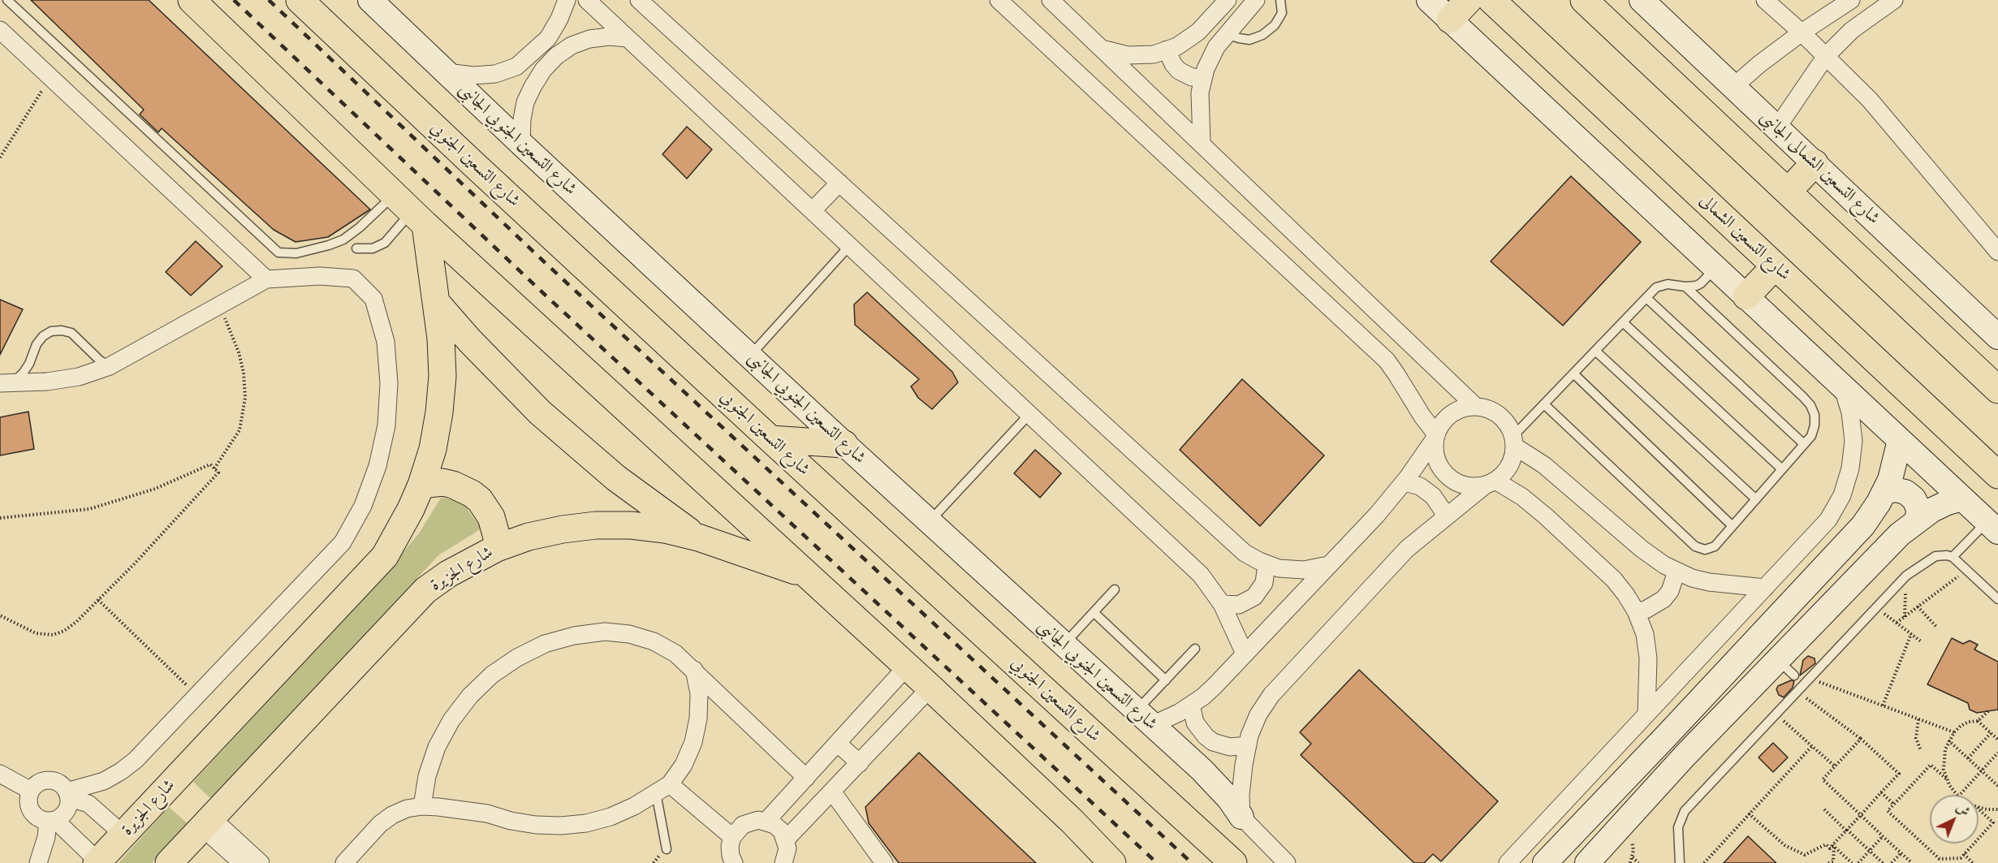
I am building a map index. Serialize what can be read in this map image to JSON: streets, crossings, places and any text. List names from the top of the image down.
{
  "streets": {
    "main road": ["شارع التسعين الجنوبي", "شارع التسعين الشمالى", "شارع الجزيرة"],
    "street": ["شارع التسعين الجنوبي الجانبى", "شارع التسعين الشمالى الجانبى"]
  },
  "north": "top right"
}
